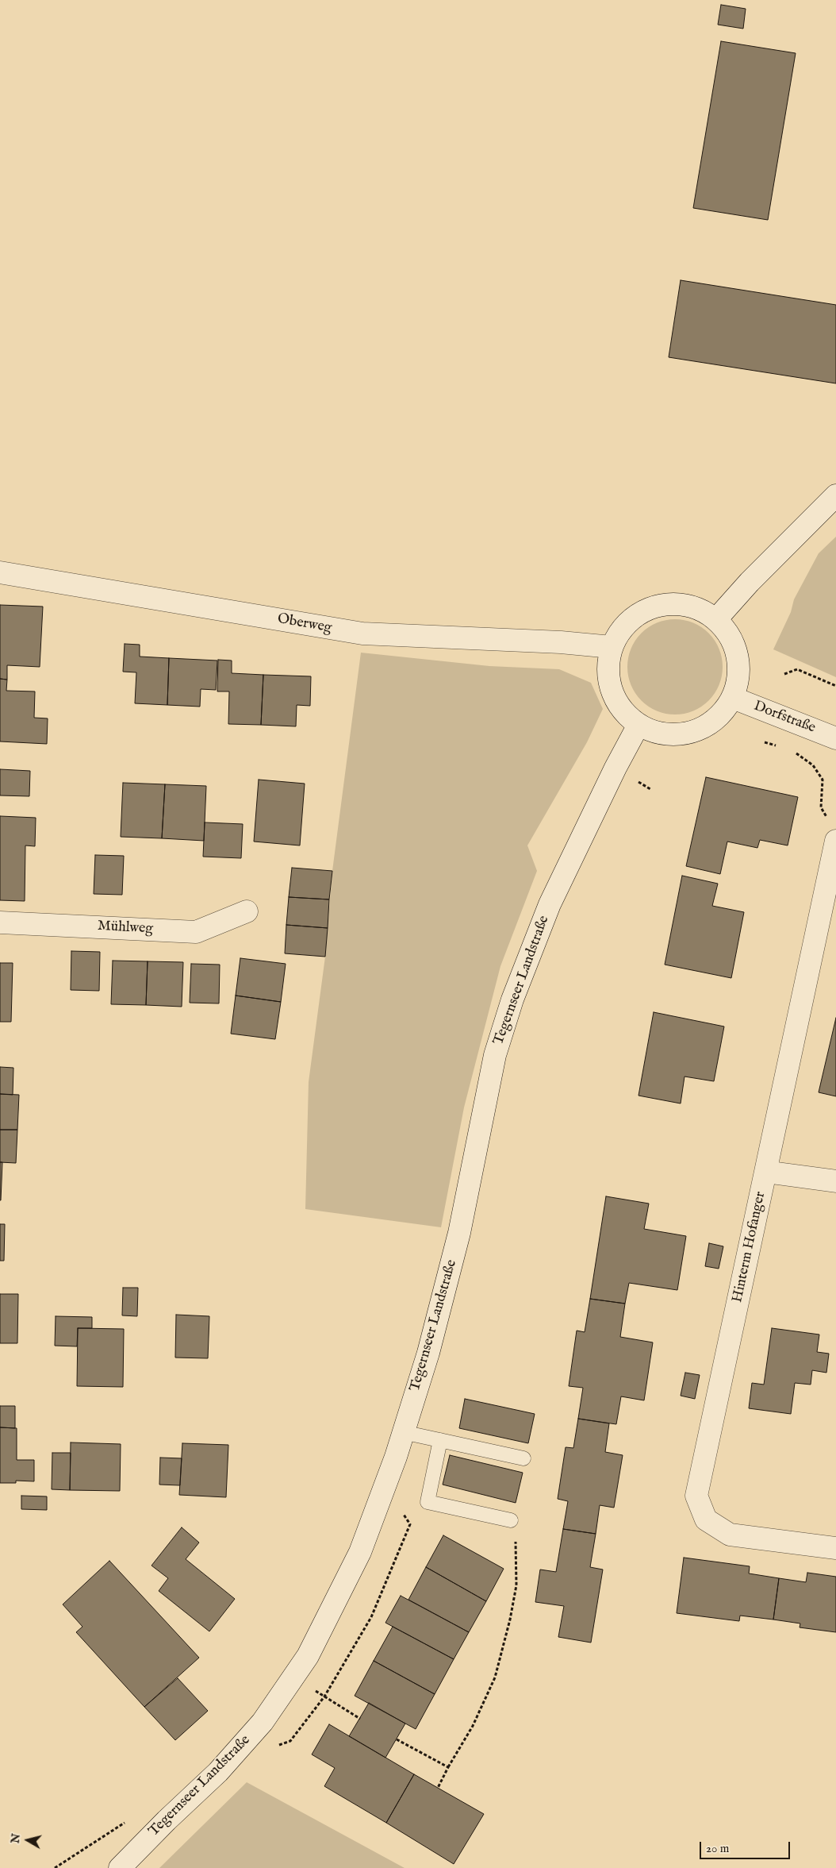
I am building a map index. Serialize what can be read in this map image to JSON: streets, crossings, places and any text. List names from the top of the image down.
{
  "streets": {
    "street": [
      "Oberweg",
      "Dorfstraße",
      "Mühlweg",
      "Tegernseer Landstraße",
      "Hinterm Hofanger"
    ]
  },
  "crossings": [
    ["Oberweg", "Dorfstraße"],
    ["Oberweg", "Tegernseer Landstraße"],
    ["Dorfstraße", "Tegernseer Landstraße"]
  ],
  "scale_bar": "20 m",
  "north": "left"
}
